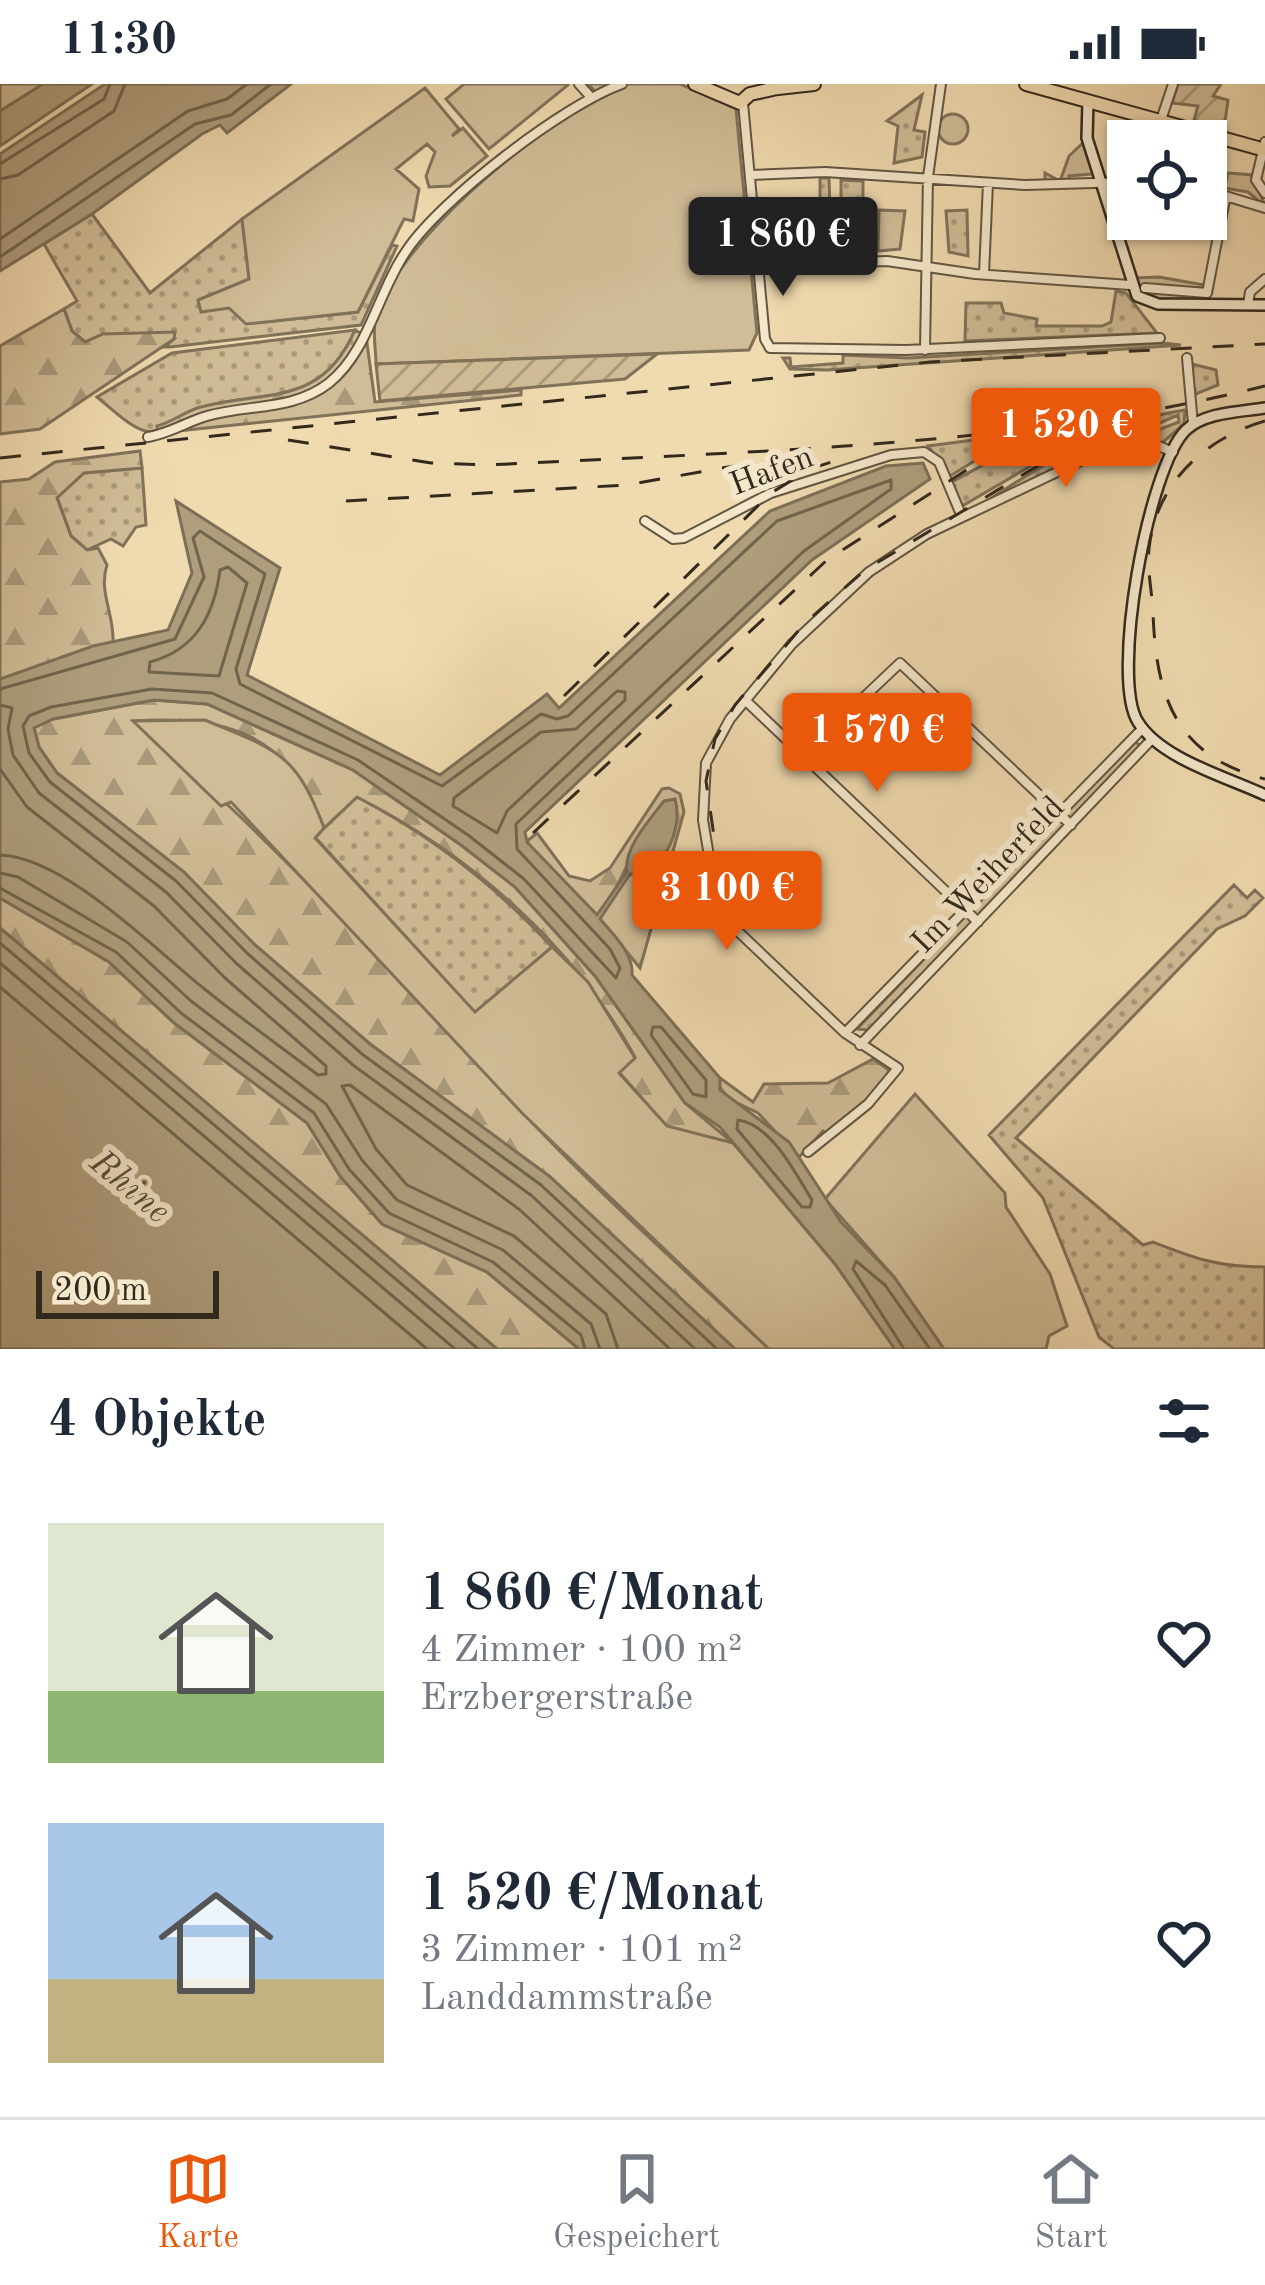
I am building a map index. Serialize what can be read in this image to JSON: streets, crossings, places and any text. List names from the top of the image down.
{
  "streets": {
    "street": ["Hafen", "Im Weiherfeld"]
  },
  "water": ["Rhine"],
  "scale_bar": "200 m",
  "page": {
    "status": "11:30",
    "price": [
      "1 860 €",
      "1 520 €",
      "1 570 €",
      "3 100 €"
    ],
    "scale": "200 m",
    "heading": "4 Objekte",
    "list": [
      {
        "name": "1 860 €/Monat",
        "note": "4 Zimmer · 100 m² · Erzbergerstraße"
      },
      {
        "name": "1 520 €/Monat",
        "note": "3 Zimmer · 101 m² · Landdammstraße"
      }
    ],
    "tabs": ["Karte", "Gespeichert", "Start"]
  }
}
